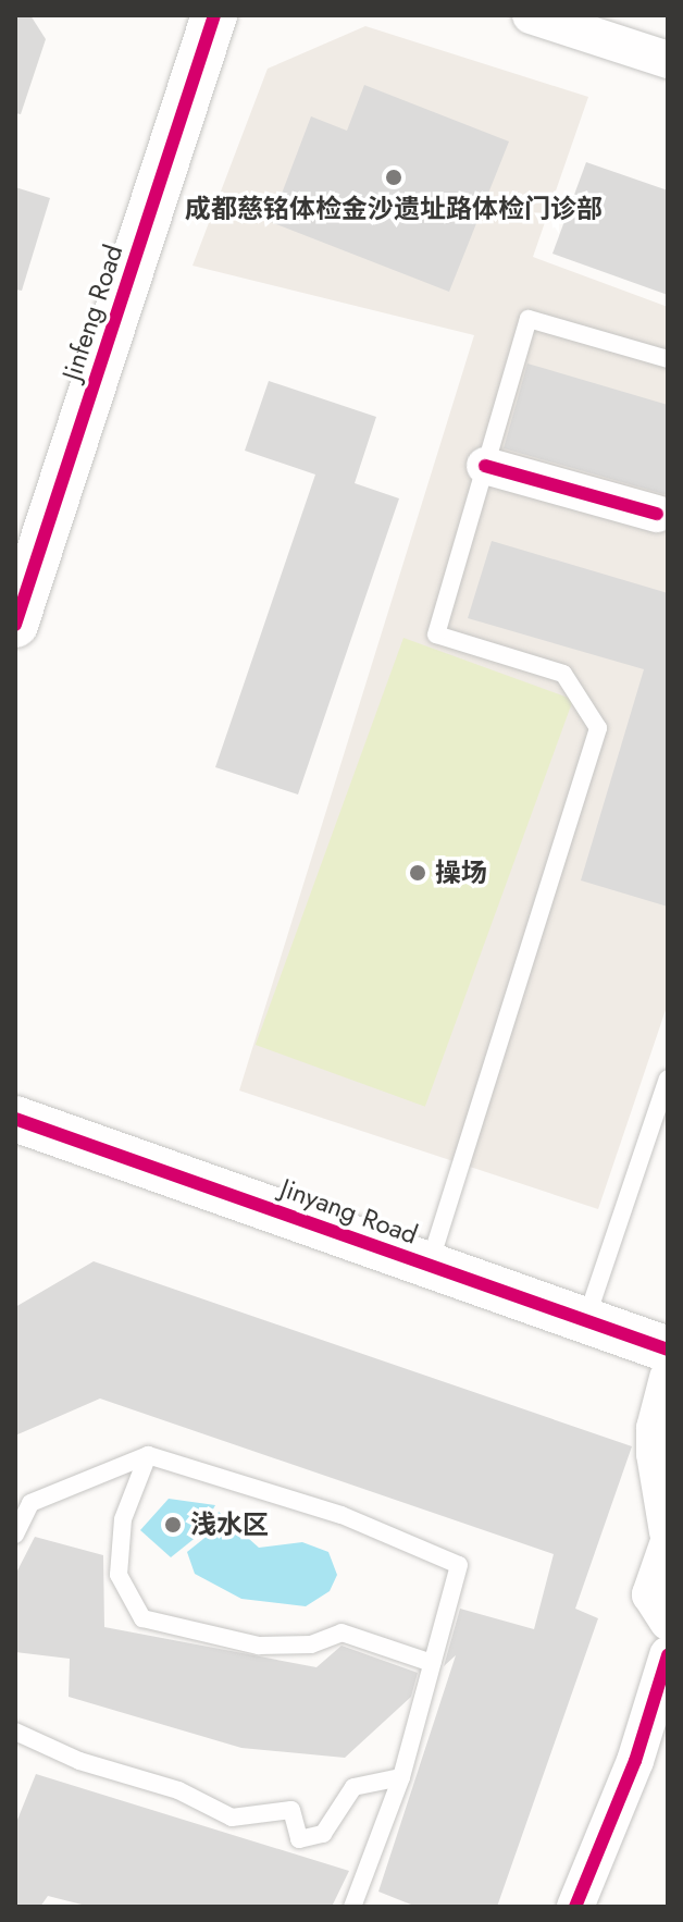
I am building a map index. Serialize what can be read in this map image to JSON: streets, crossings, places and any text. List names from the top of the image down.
{
  "streets": {
    "street": ["Jinfeng Road", "Jinyang Road"]
  },
  "places": ["成都慈铭体检金沙遗址路体检门诊部", "操场", "浅水区"]
}
